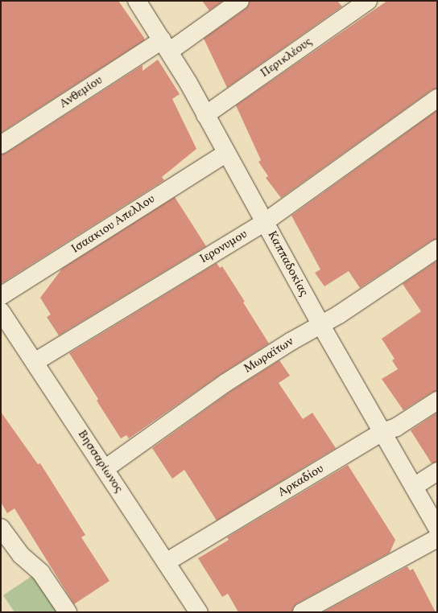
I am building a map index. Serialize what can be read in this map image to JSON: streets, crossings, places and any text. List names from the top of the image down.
{
  "streets": {
    "street": [
      "Περικλέους",
      "Ανθεμίου",
      "Ισαακιου Απελλου",
      "Ιερονυμου",
      "Καππαδοκίας",
      "Μωραϊτων",
      "Βησσαρίωνος",
      "Αρκαδίου"
    ]
  },
  "crossings": [
    ["Περικλέους", "Καππαδοκίας"],
    ["Ανθεμίου", "Καππαδοκίας"],
    ["Ισαακιου Απελλου", "Καππαδοκίας"],
    ["Ιερονυμου", "Καππαδοκίας"],
    ["Ιερονυμου", "Βησσαρίωνος"],
    ["Καππαδοκίας", "Μωραϊτων"],
    ["Καππαδοκίας", "Αρκαδίου"],
    ["Μωραϊτων", "Βησσαρίωνος"],
    ["Βησσαρίωνος", "Αρκαδίου"]
  ]
}
